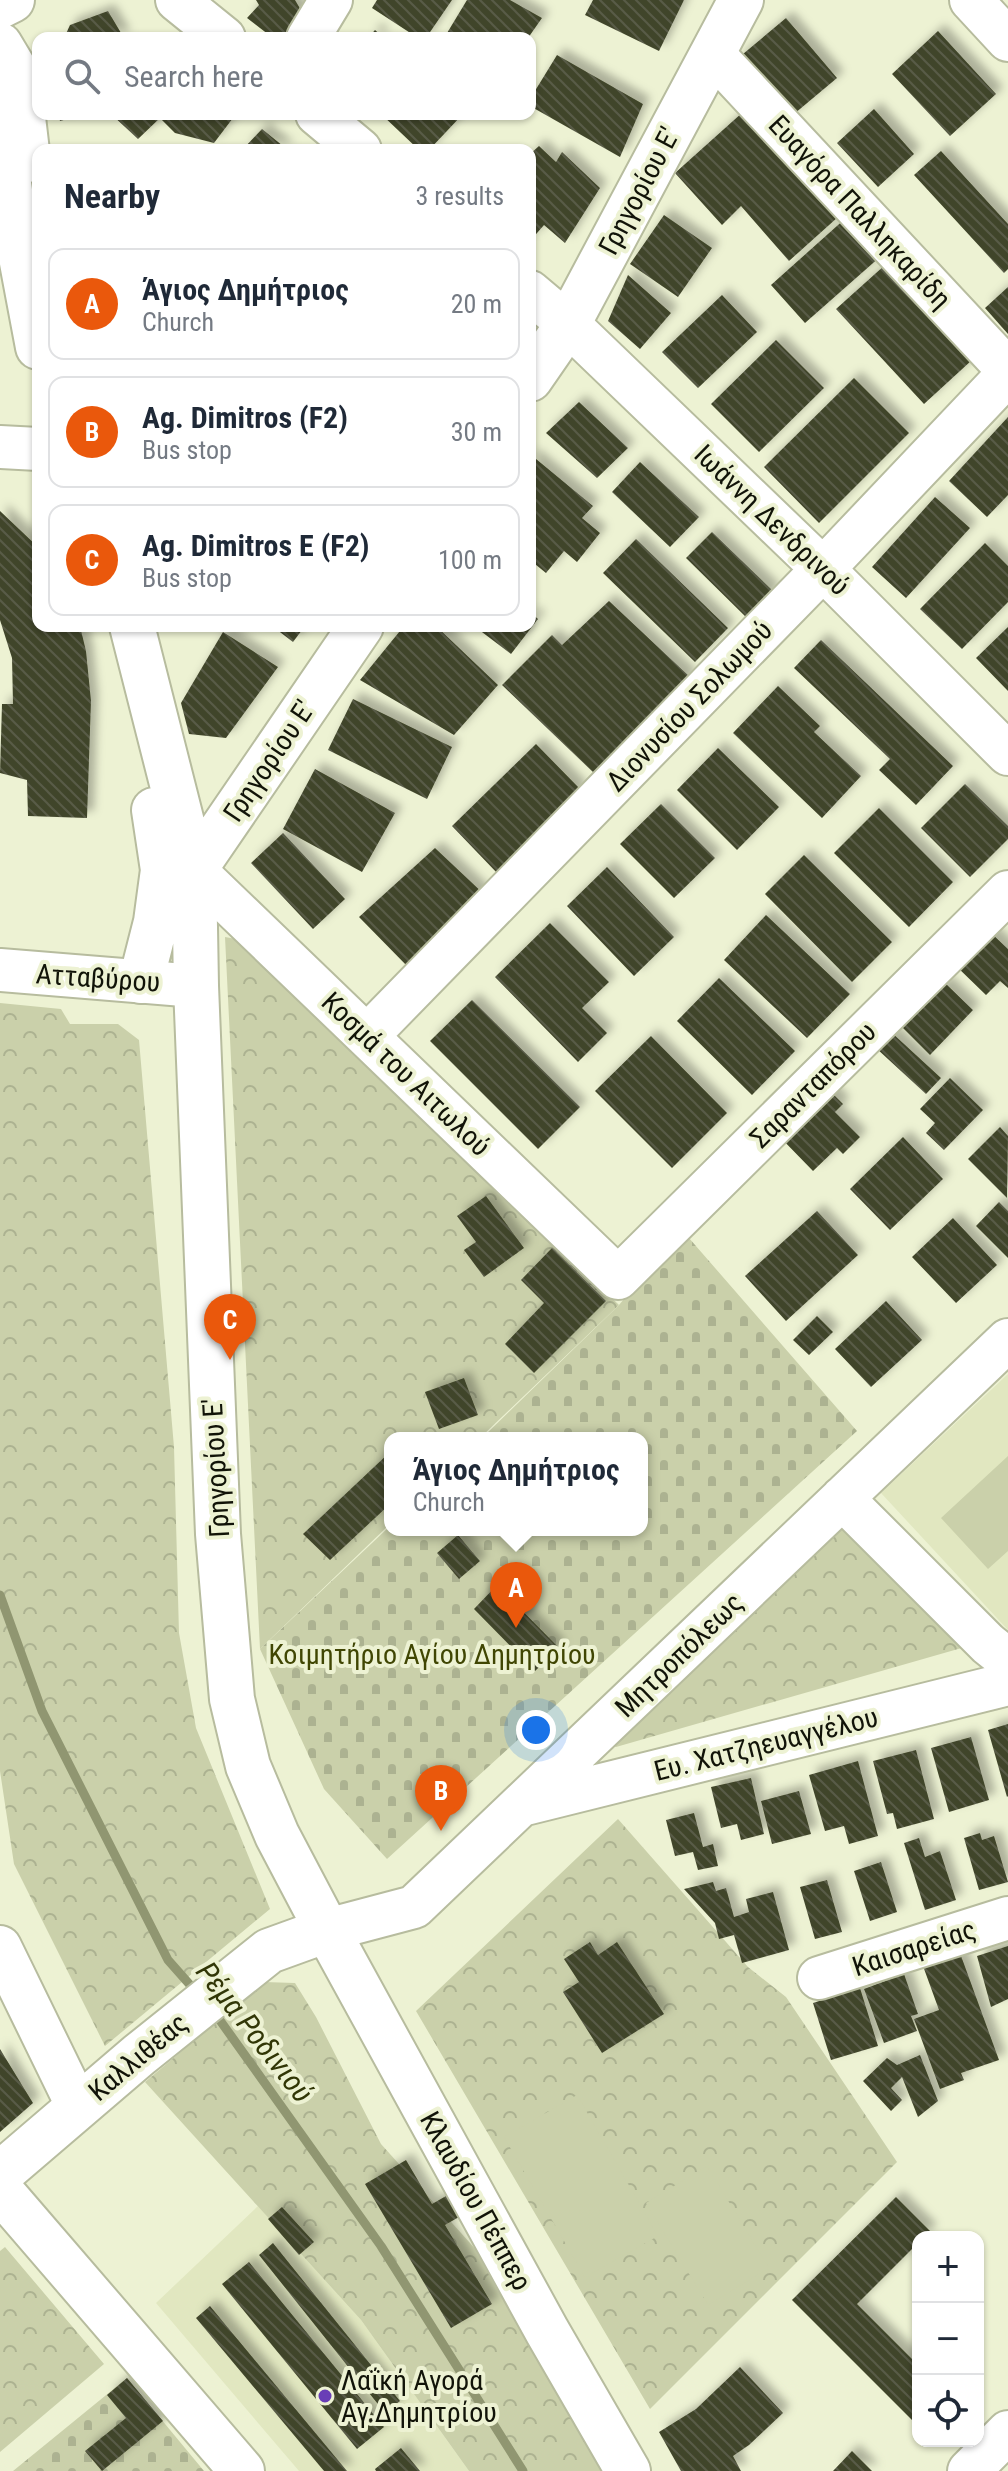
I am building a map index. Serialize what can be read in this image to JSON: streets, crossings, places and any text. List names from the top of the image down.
{
  "streets": {
    "main road": ["Γρηγορίου Ε'", "Καλλιθέας", "Κλαυδίου Πέππερ"],
    "street": [
      "Ευαγόρα Παλληκαρίδη",
      "Ιωάννη Δενδρινού",
      "Διονυσίου Σολωμού",
      "Ατταβύρου",
      "Κοσμά του Αιτωλού",
      "Σαρανταπόρου",
      "Μητροπόλεως",
      "Ευ. Χατζηευαγγέλου",
      "Καισαρείας"
    ]
  },
  "crossings": [
    ["Γρηγορίου Ε'", "Ευαγόρα Παλληκαρίδη"],
    ["Γρηγορίου Ε'", "Ιωάννη Δενδρινού"],
    ["Γρηγορίου Ε'", "Ατταβύρου"],
    ["Γρηγορίου Ε'", "Κοσμά του Αιτωλού"],
    ["Γρηγορίου Ε'", "Μητροπόλεως"],
    ["Γρηγορίου Ε'", "Καλλιθέας"],
    ["Γρηγορίου Ε'", "Κλαυδίου Πέππερ"],
    ["Ευαγόρα Παλληκαρίδη", "Διονυσίου Σολωμού"],
    ["Ιωάννη Δενδρινού", "Διονυσίου Σολωμού"],
    ["Διονυσίου Σολωμού", "Κοσμά του Αιτωλού"],
    ["Κοσμά του Αιτωλού", "Σαρανταπόρου"],
    ["Μητροπόλεως", "Ευ. Χατζηευαγγέλου"],
    ["Μητροπόλεως", "Καλλιθέας"],
    ["Μητροπόλεως", "Κλαυδίου Πέππερ"],
    ["Καλλιθέας", "Κλαυδίου Πέππερ"]
  ],
  "water": ["Ρέμα Ροδινιού"],
  "parks": ["Κοιμητήριο Αγίου Δημητρίου"],
  "places": ["Λαΐκή Αγορά Αγ.Δημητρίου"],
  "page": {
    "search": "Search here",
    "heading": ["Nearby", "3 results"],
    "list": [
      {
        "mark": "A",
        "name": "Άγιος Δημήτριος",
        "note": "Church",
        "value": "20 m"
      },
      {
        "mark": "B",
        "name": "Ag. Dimitros (F2)",
        "note": "Bus stop",
        "value": "30 m"
      },
      {
        "mark": "C",
        "name": "Ag. Dimitros E (F2)",
        "note": "Bus stop",
        "value": "100 m"
      }
    ],
    "pins": ["C", "A", "B"],
    "popup": ["Άγιος Δημήτριος", "Church"],
    "map_buttons": ["+", "−"]
  }
}
